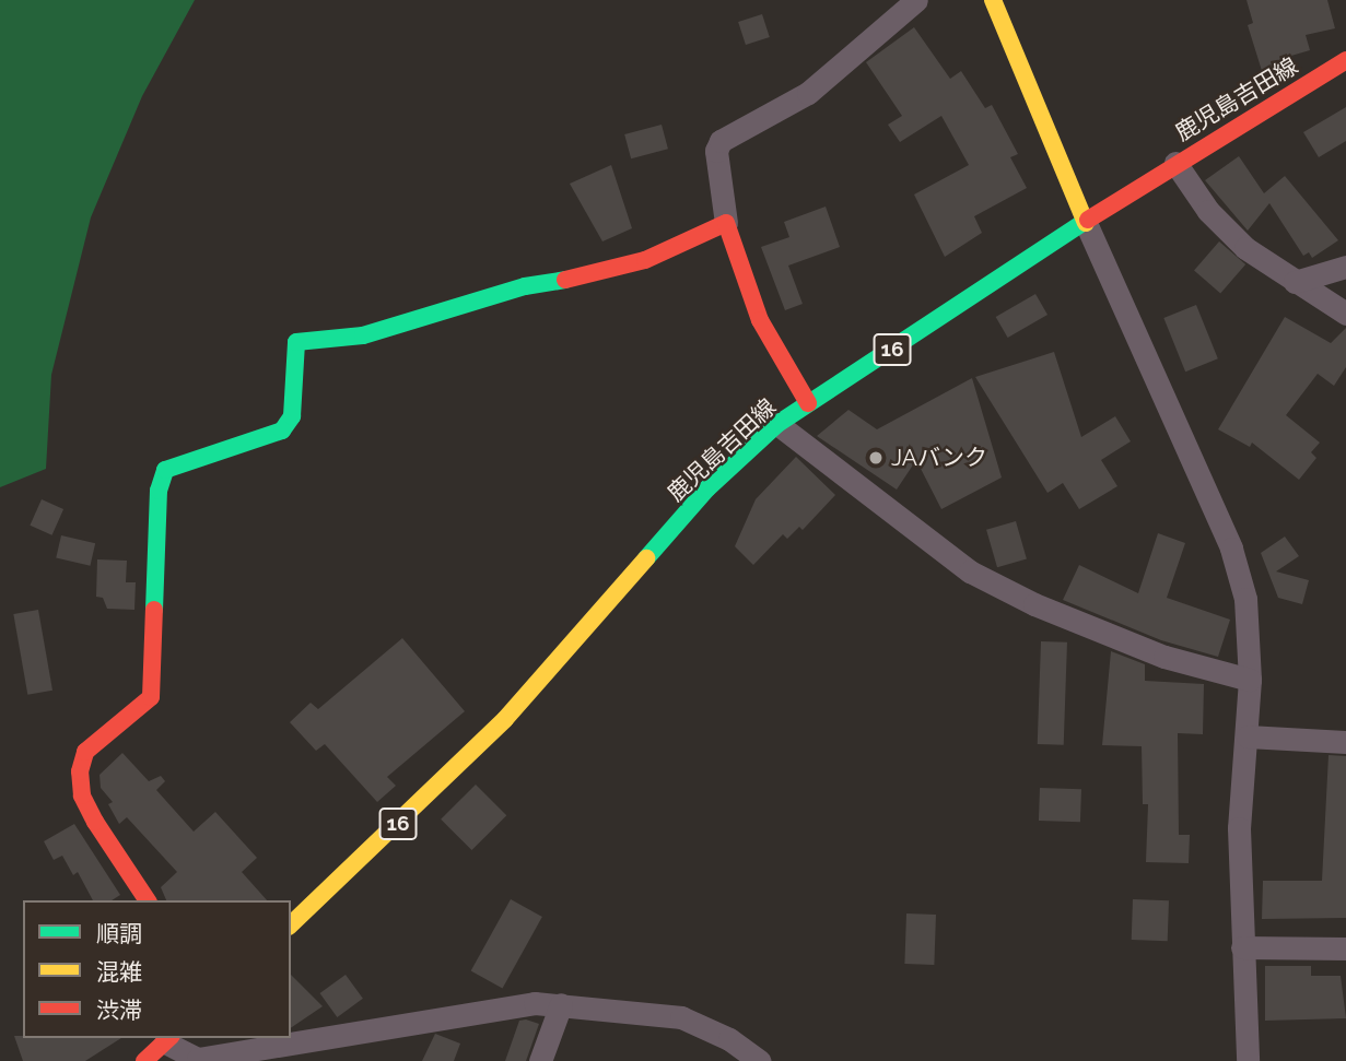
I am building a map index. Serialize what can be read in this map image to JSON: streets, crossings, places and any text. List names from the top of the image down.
{
  "streets": {
    "street": ["鹿児島吉田線", "16"]
  },
  "places": ["JAバンク"],
  "legend": ["順調", "混雑", "渋滞"]
}
